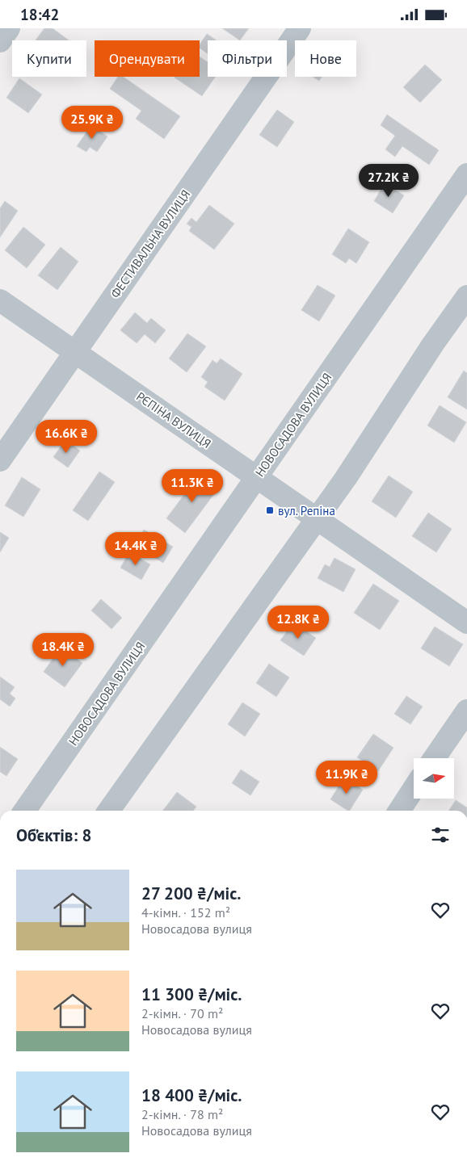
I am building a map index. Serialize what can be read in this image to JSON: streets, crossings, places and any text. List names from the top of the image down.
{
  "streets": {
    "street": ["ФЕСТИВАЛЬНА ВУЛИЦЯ", "РЄПІНА ВУЛИЦЯ", "НОВОСАДОВА ВУЛИЦЯ"]
  },
  "crossings": [
    ["ФЕСТИВАЛЬНА ВУЛИЦЯ", "РЄПІНА ВУЛИЦЯ"],
    ["РЄПІНА ВУЛИЦЯ", "НОВОСАДОВА ВУЛИЦЯ"]
  ],
  "places": {
    "transit": ["вул. Репіна"]
  },
  "north": "right",
  "page": {
    "status": "18:42",
    "chip": [
      "Купити",
      "Орендувати",
      "Фільтри",
      "Нове"
    ],
    "price": [
      "25.9K ₴",
      "27.2K ₴",
      "16.6K ₴",
      "11.3K ₴",
      "14.4K ₴",
      "12.8K ₴",
      "18.4K ₴",
      "11.9K ₴"
    ],
    "heading": "Об’єктів: 8",
    "list": [
      {
        "name": "27 200 ₴/міс.",
        "note": "4-кімн. · 152 m² · Новосадова вулиця"
      },
      {
        "name": "11 300 ₴/міс.",
        "note": "2-кімн. · 70 m² · Новосадова вулиця"
      },
      {
        "name": "18 400 ₴/міс.",
        "note": "2-кімн. · 78 m² · Новосадова вулиця"
      }
    ]
  }
}
